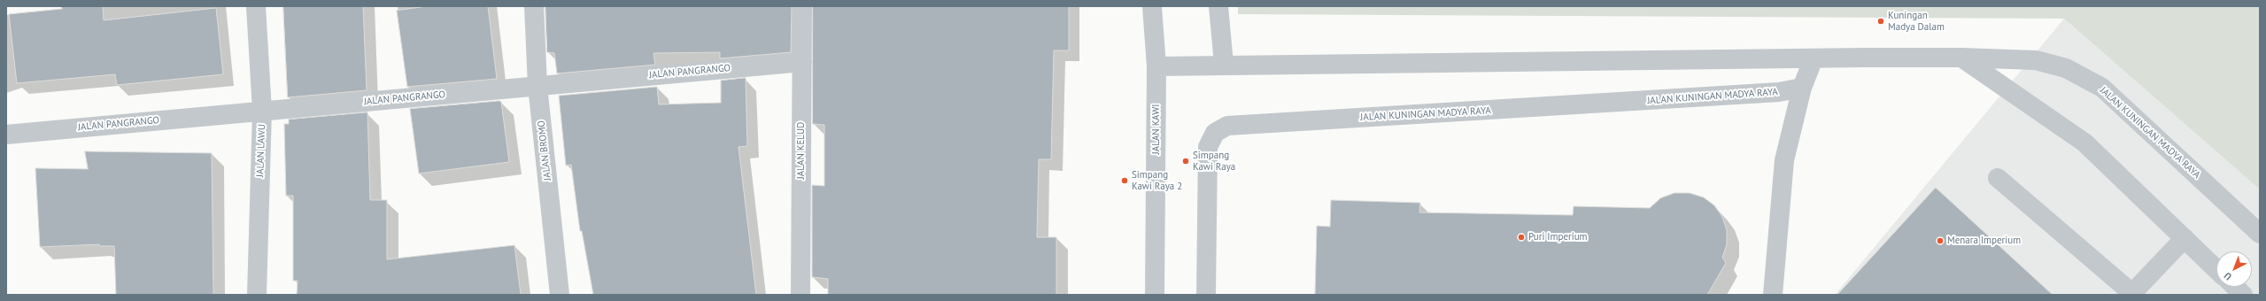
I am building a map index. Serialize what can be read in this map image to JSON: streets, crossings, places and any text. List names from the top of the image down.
{
  "streets": {
    "street": [
      "JALAN PANGRANGO",
      "JALAN KUNINGAN MADYA RAYA",
      "JALAN KAWI",
      "JALAN LAWU",
      "JALAN BROMO",
      "JALAN KELUD"
    ]
  },
  "crossings": [
    ["JALAN PANGRANGO", "JALAN LAWU"],
    ["JALAN PANGRANGO", "JALAN BROMO"],
    ["JALAN PANGRANGO", "JALAN KELUD"],
    ["JALAN KUNINGAN MADYA RAYA", "JALAN KAWI"]
  ],
  "places": [
    "Kuningan Madya Dalam",
    "Simpang Kawi Raya",
    "Simpang Kawi Raya 2",
    "Puri Imperium",
    "Menara Imperium"
  ],
  "north": "bottom left"
}
